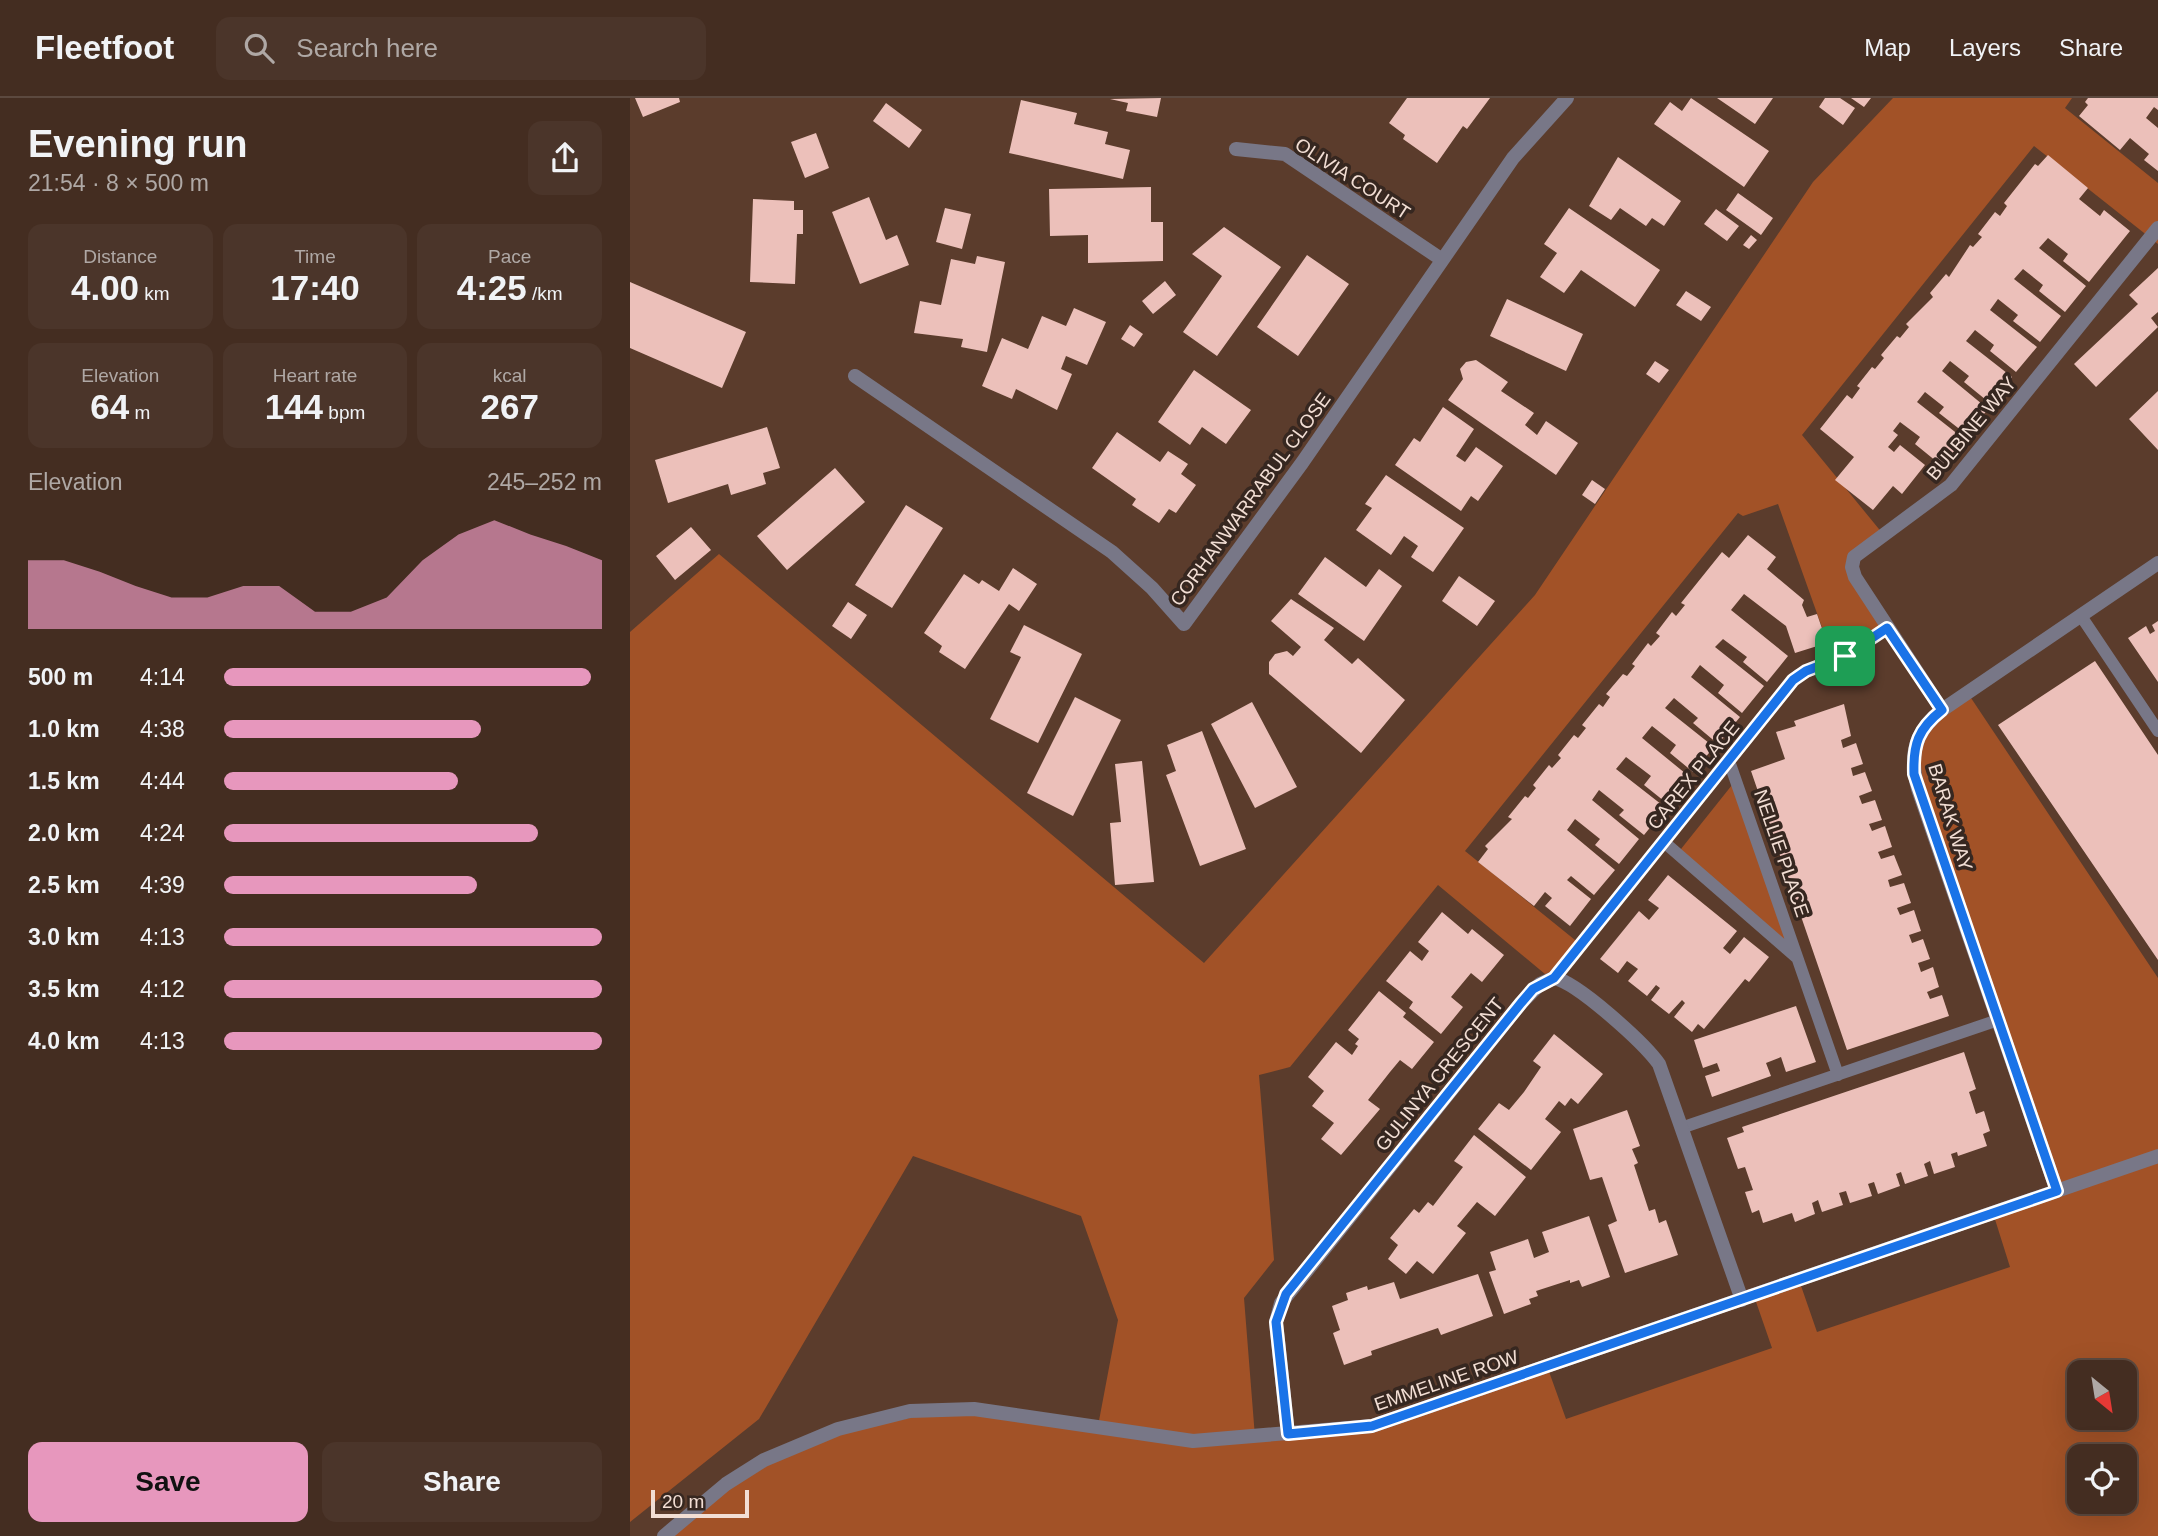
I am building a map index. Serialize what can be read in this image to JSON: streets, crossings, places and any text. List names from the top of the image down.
{
  "streets": {
    "street": [
      "OLIVIA COURT",
      "BULBINE WAY",
      "CORHANWARRABUL CLOSE",
      "BARAK WAY",
      "GULINYA CRESCENT",
      "EMMELINE ROW"
    ],
    "lane": ["CAREX PLACE", "NELLIE PLACE"]
  },
  "crossings": [
    ["OLIVIA COURT", "CORHANWARRABUL CLOSE"],
    ["BULBINE WAY", "CAREX PLACE"],
    ["BULBINE WAY", "BARAK WAY"],
    ["CAREX PLACE", "NELLIE PLACE"],
    ["CAREX PLACE", "GULINYA CRESCENT"],
    ["BARAK WAY", "EMMELINE ROW"],
    ["GULINYA CRESCENT", "EMMELINE ROW"]
  ],
  "scale_bar": "20 m",
  "north": "bottom right",
  "page": {
    "header": "Fleetfoot",
    "search": "Search here",
    "nav": ["Map", "Layers", "Share"],
    "heading": ["Evening run", "21:54 · 8 × 500 m"],
    "stats": [
      ["Distance", "4.00 km"],
      ["Time", "17:40"],
      ["Pace", "4:25 /km"],
      ["Elevation", "64 m"],
      ["Heart rate", "144 bpm"],
      ["kcal", "267"]
    ],
    "chart": ["Elevation", "245–252 m"],
    "list": [
      {
        "name": "500 m",
        "note": "4:14"
      },
      {
        "name": "1.0 km",
        "note": "4:38"
      },
      {
        "name": "1.5 km",
        "note": "4:44"
      },
      {
        "name": "2.0 km",
        "note": "4:24"
      },
      {
        "name": "2.5 km",
        "note": "4:39"
      },
      {
        "name": "3.0 km",
        "note": "4:13"
      },
      {
        "name": "3.5 km",
        "note": "4:12"
      },
      {
        "name": "4.0 km",
        "note": "4:13"
      }
    ],
    "buttons": ["Save", "Share"],
    "scale": "20 m"
  }
}
